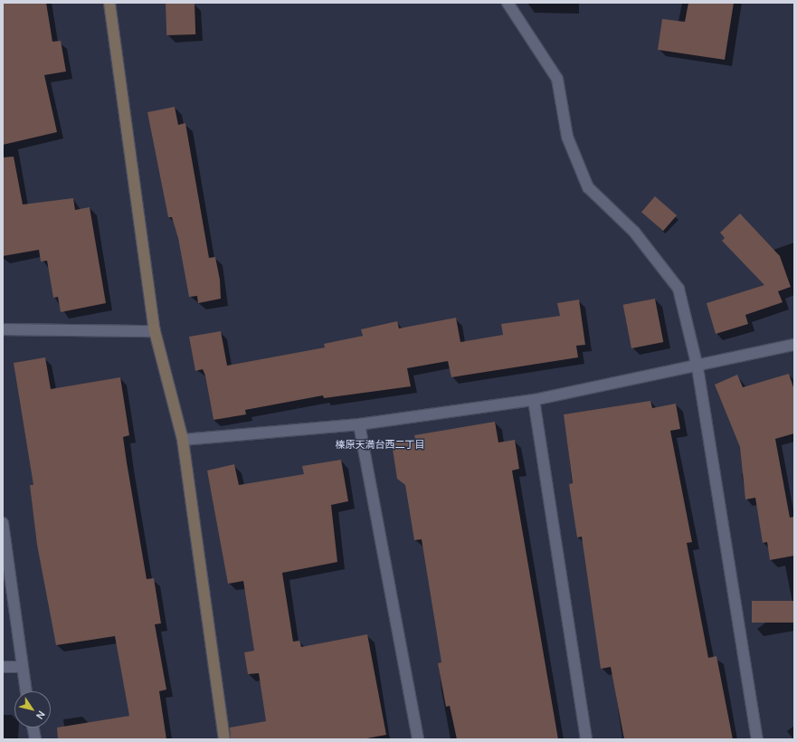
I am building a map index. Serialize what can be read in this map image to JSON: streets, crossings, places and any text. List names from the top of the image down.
{
  "districts": ["榛原天満台西二丁目"],
  "north": "bottom right"
}
